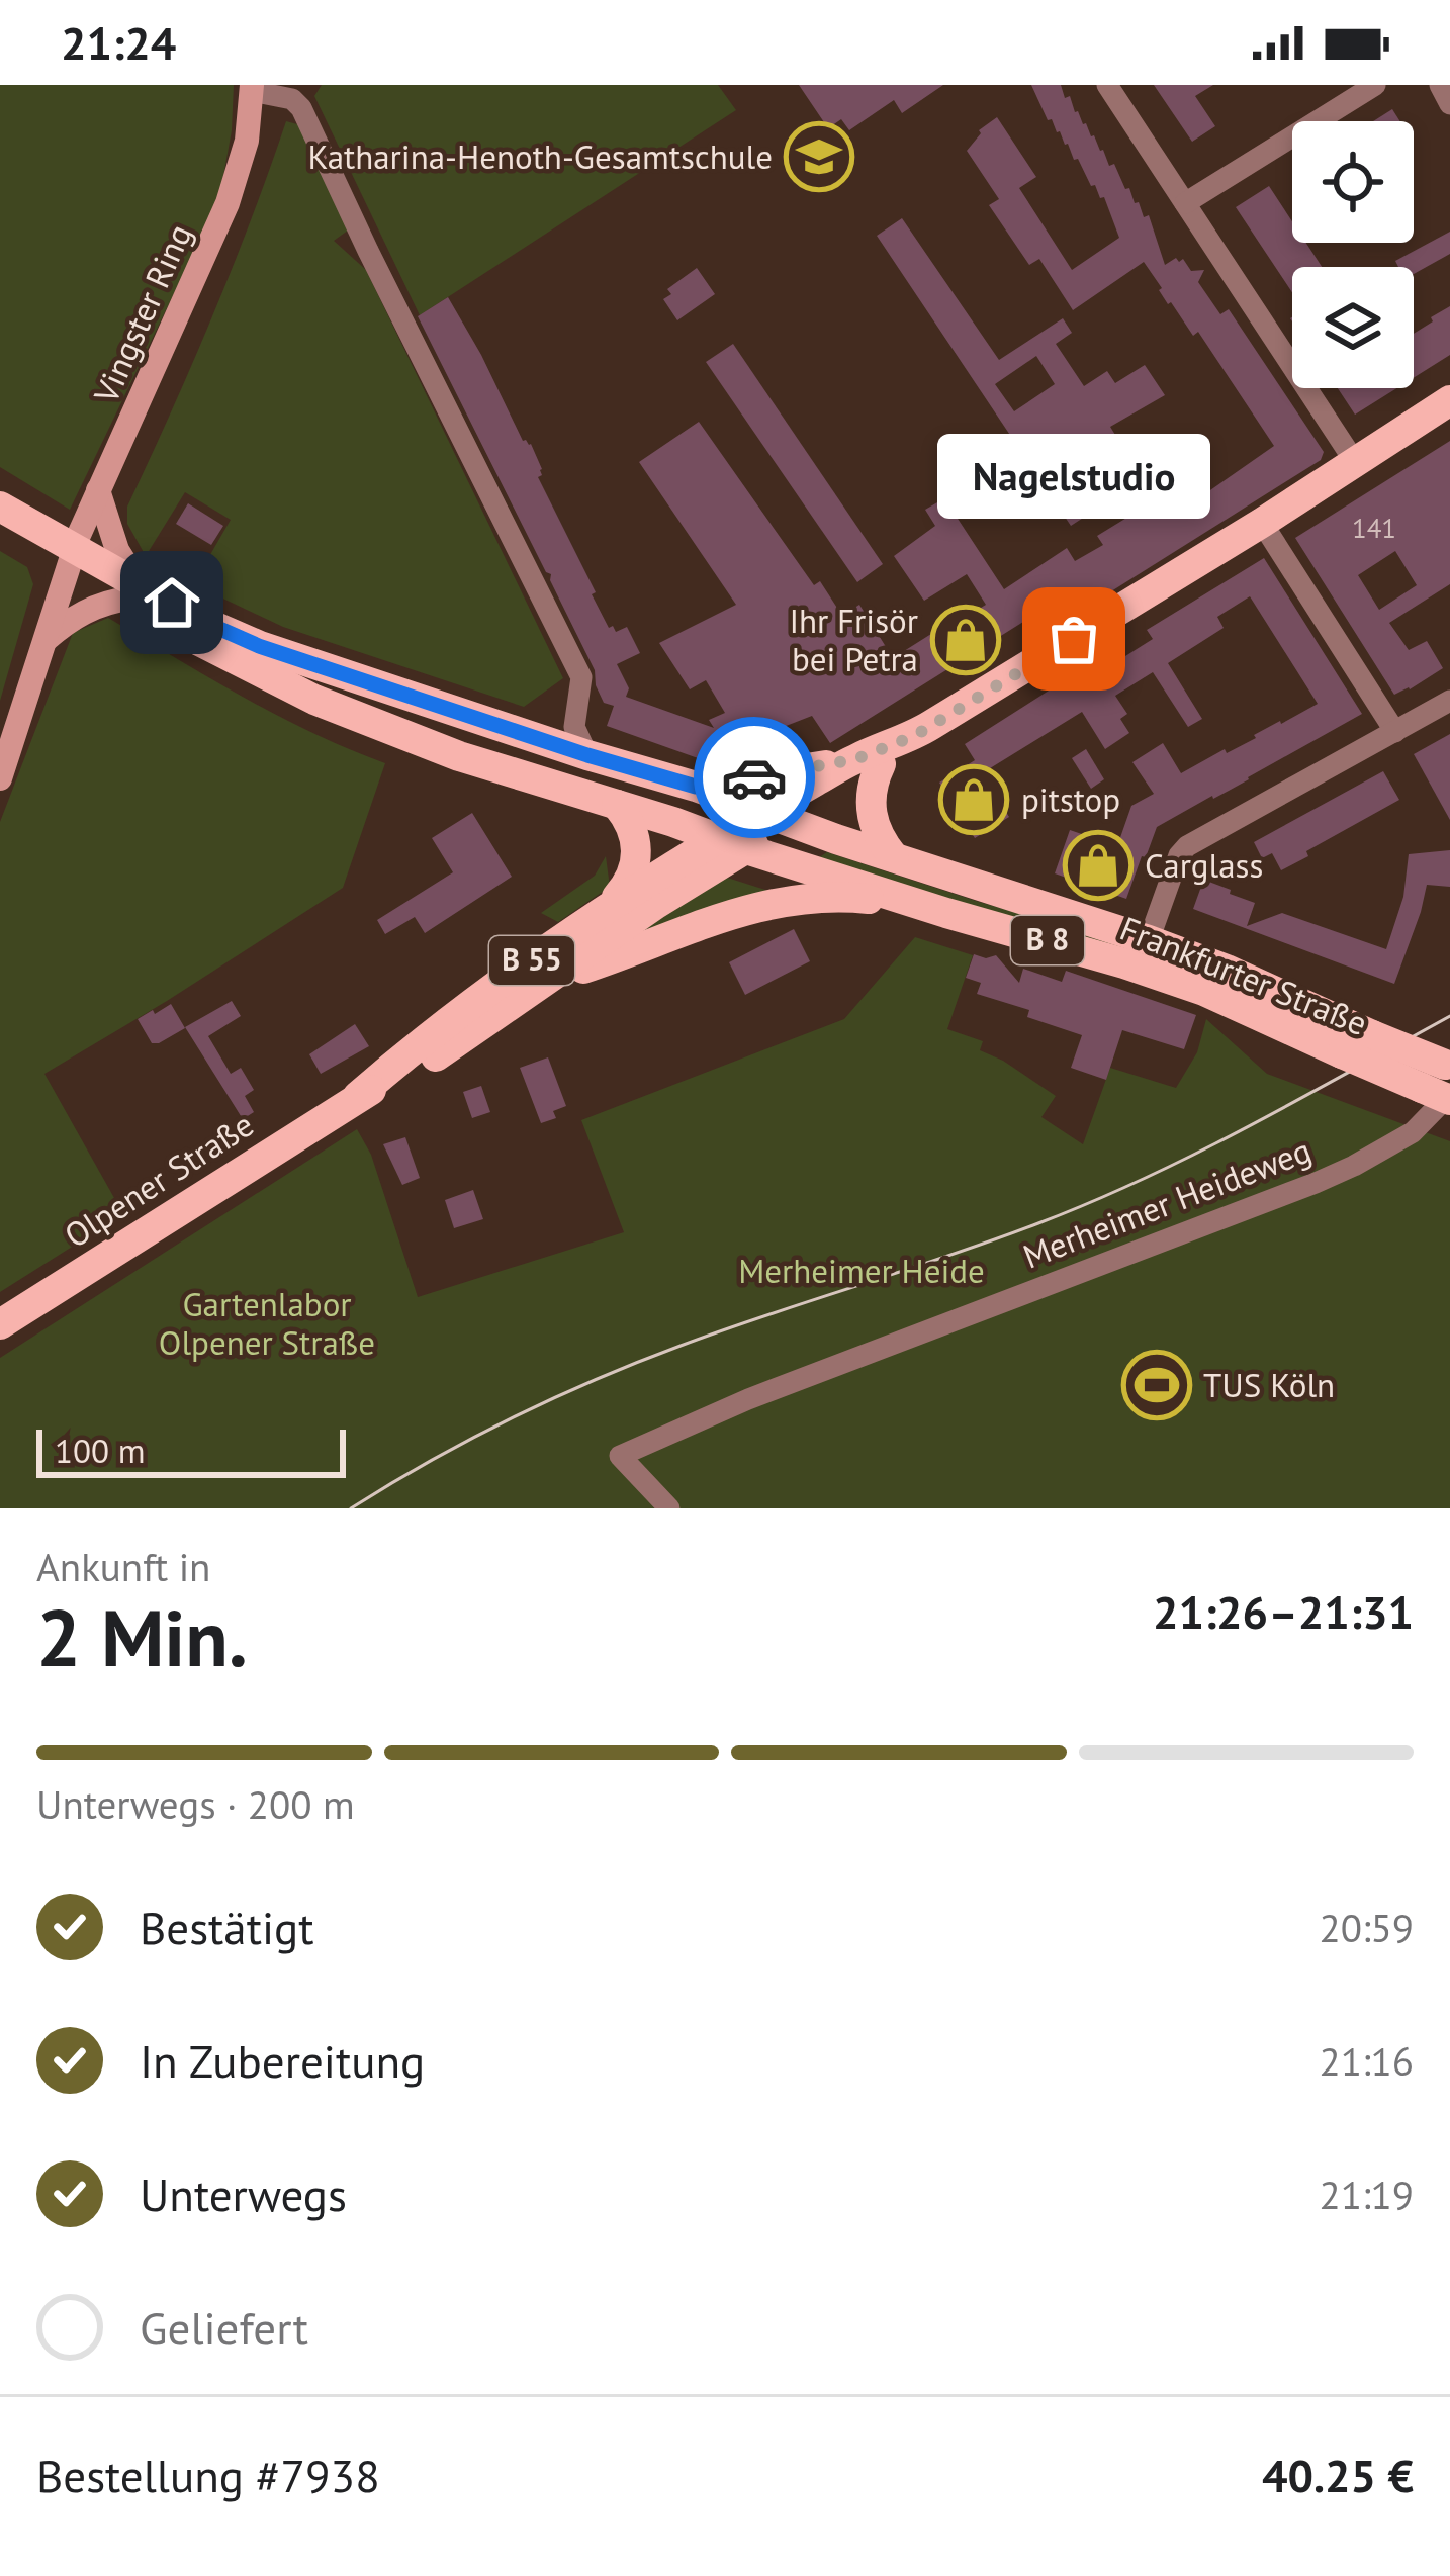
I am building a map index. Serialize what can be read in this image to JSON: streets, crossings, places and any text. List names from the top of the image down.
{
  "streets": {
    "main road": [
      "Vingster Ring",
      "B 8",
      "B 55",
      "Frankfurter Straße",
      "Olpener Straße"
    ],
    "street": ["Merheimer Heideweg"]
  },
  "crossings": [
    ["Vingster Ring", "Frankfurter Straße"],
    ["B 55", "Frankfurter Straße"],
    ["B 55", "Olpener Straße"],
    ["Frankfurter Straße", "Olpener Straße"],
    ["Frankfurter Straße", "Merheimer Heideweg"]
  ],
  "parks": ["Merheimer Heide", "Gartenlabor Olpener Straße"],
  "places": {
    "school or university": ["Katharina-Henoth-Gesamtschule"],
    "other": ["Nagelstudio"],
    "shop": ["Ihr Frisör bei Petra", "pitstop", "Carglass"],
    "sports": ["TUS Köln"]
  },
  "house_numbers": ["141"],
  "scale_bar": "100 m",
  "page": {
    "status": "21:24",
    "bubble": "Nagelstudio",
    "scale": "100 m",
    "heading": ["2 Min.", "Ankunft in", "21:26–21:31"],
    "panel": ["Bestellung #7938", "40.25 €"],
    "bar": "Unterwegs · 200 m",
    "list": [
      ["Bestätigt", "20:59"],
      ["In Zubereitung", "21:16"],
      ["Unterwegs", "21:19"],
      "Geliefert"
    ]
  }
}
